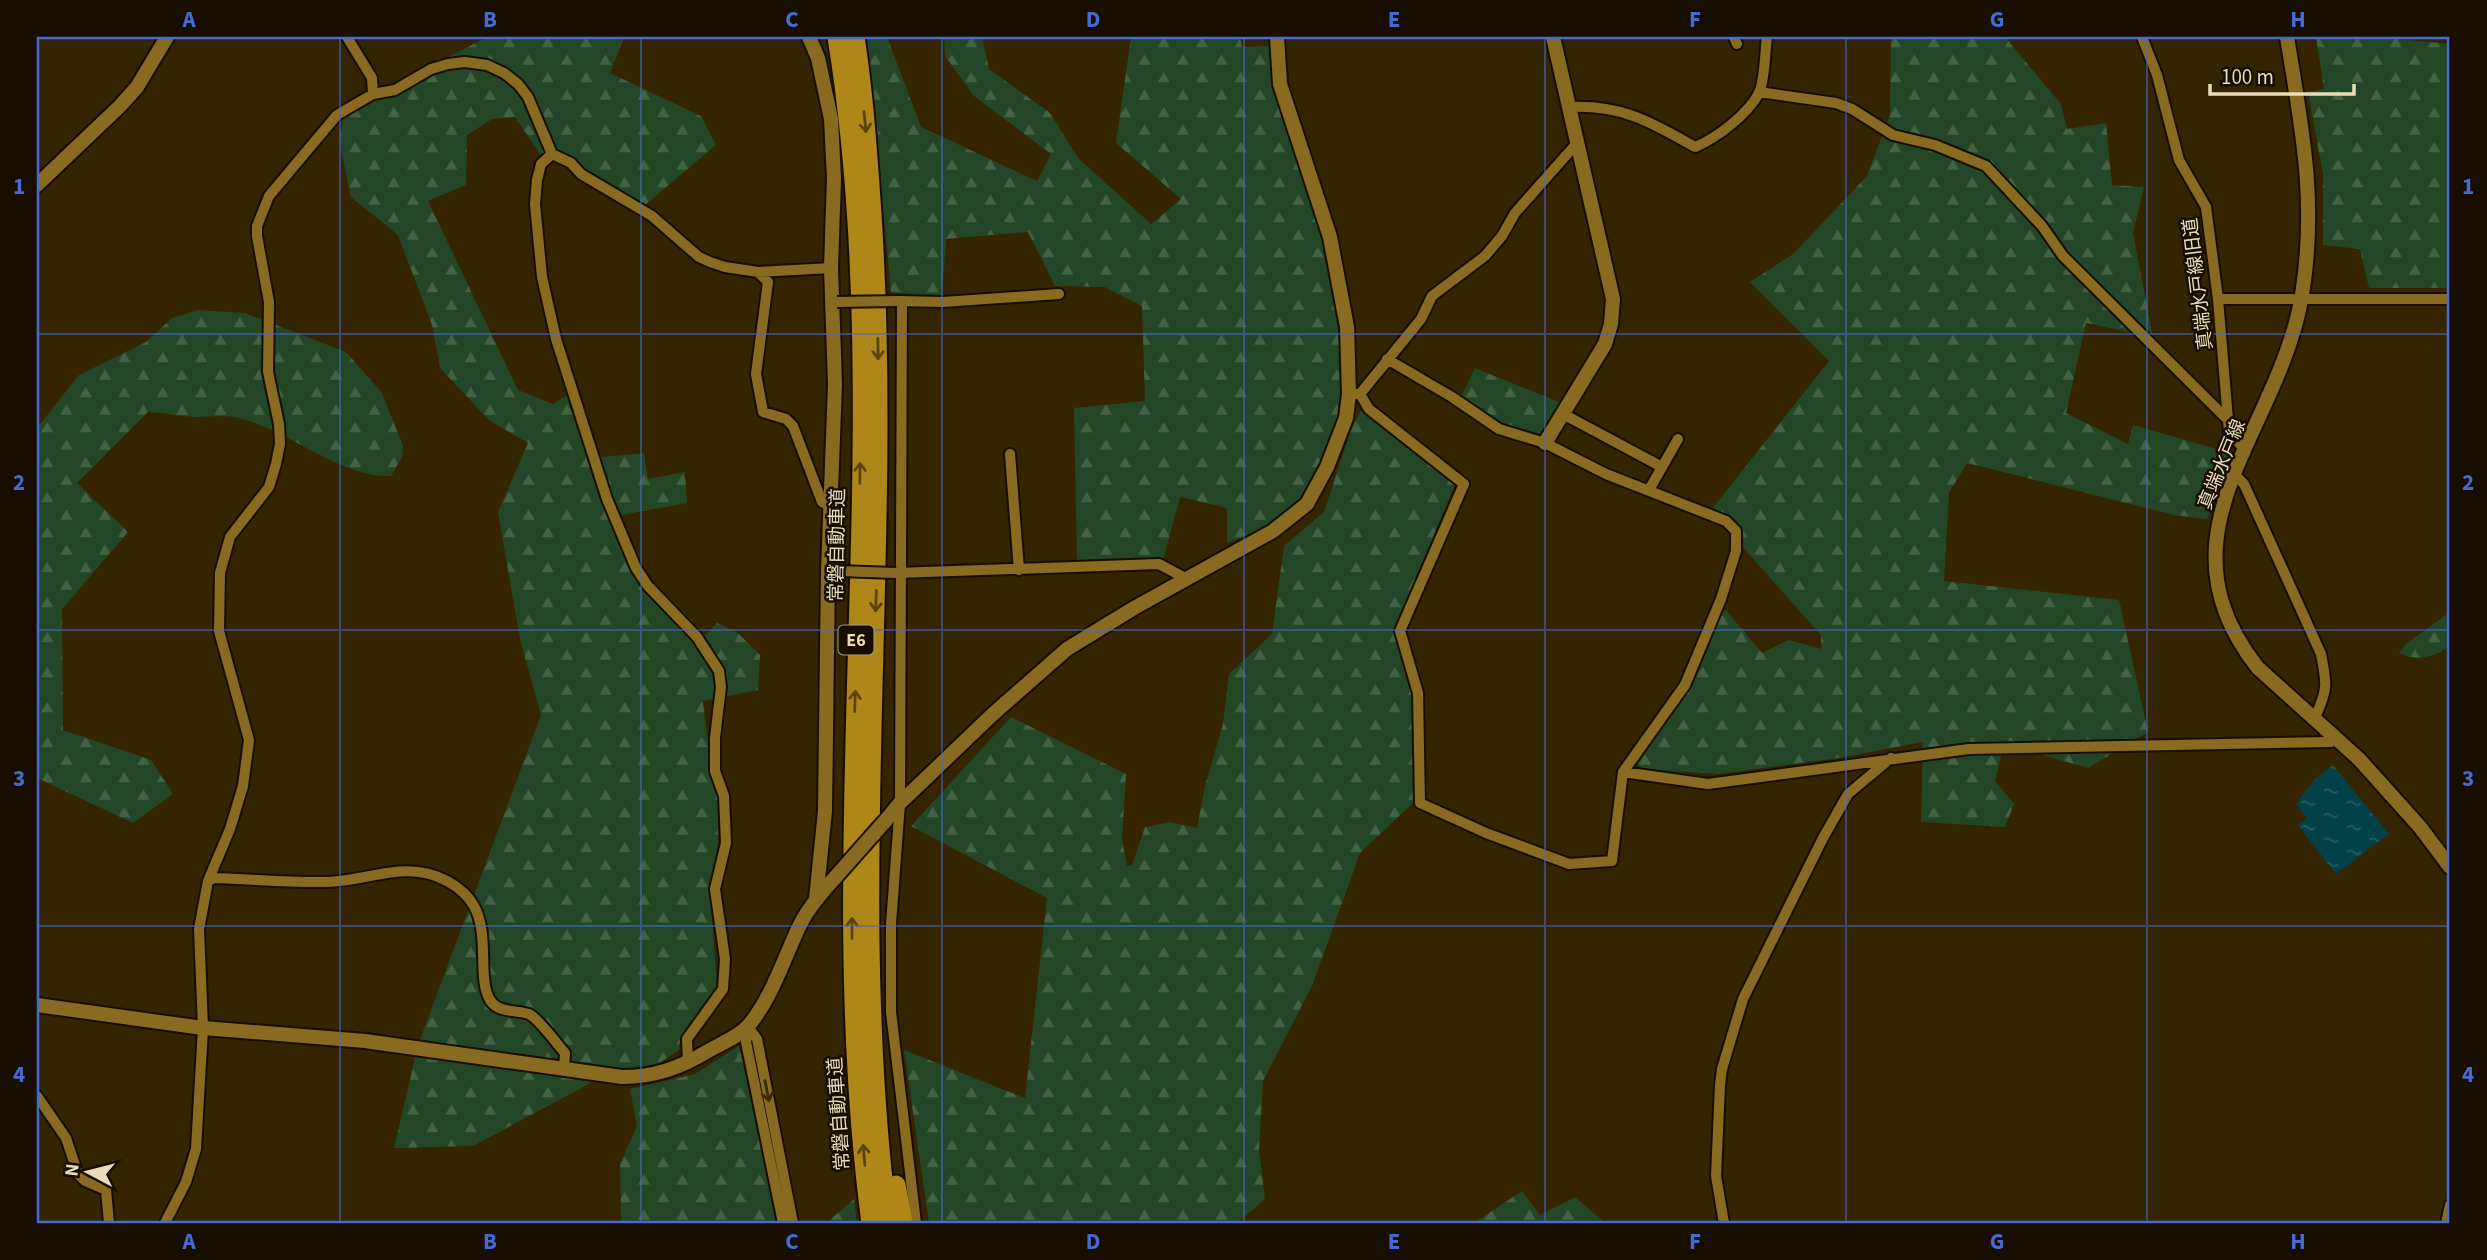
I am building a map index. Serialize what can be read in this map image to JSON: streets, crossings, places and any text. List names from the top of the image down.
{
  "streets": {
    "highway": ["常磐自動車道", "E6"],
    "street": ["真端水戸線旧道", "真端水戸線"]
  },
  "crossings": [
    ["真端水戸線旧道", "真端水戸線"]
  ],
  "scale_bar": "100 m",
  "north": "left",
  "grid": {
    "columns": [
      "A",
      "B",
      "C",
      "D",
      "E",
      "F",
      "G",
      "H"
    ],
    "rows": [
      "1",
      "2",
      "3",
      "4"
    ]
  }
}
